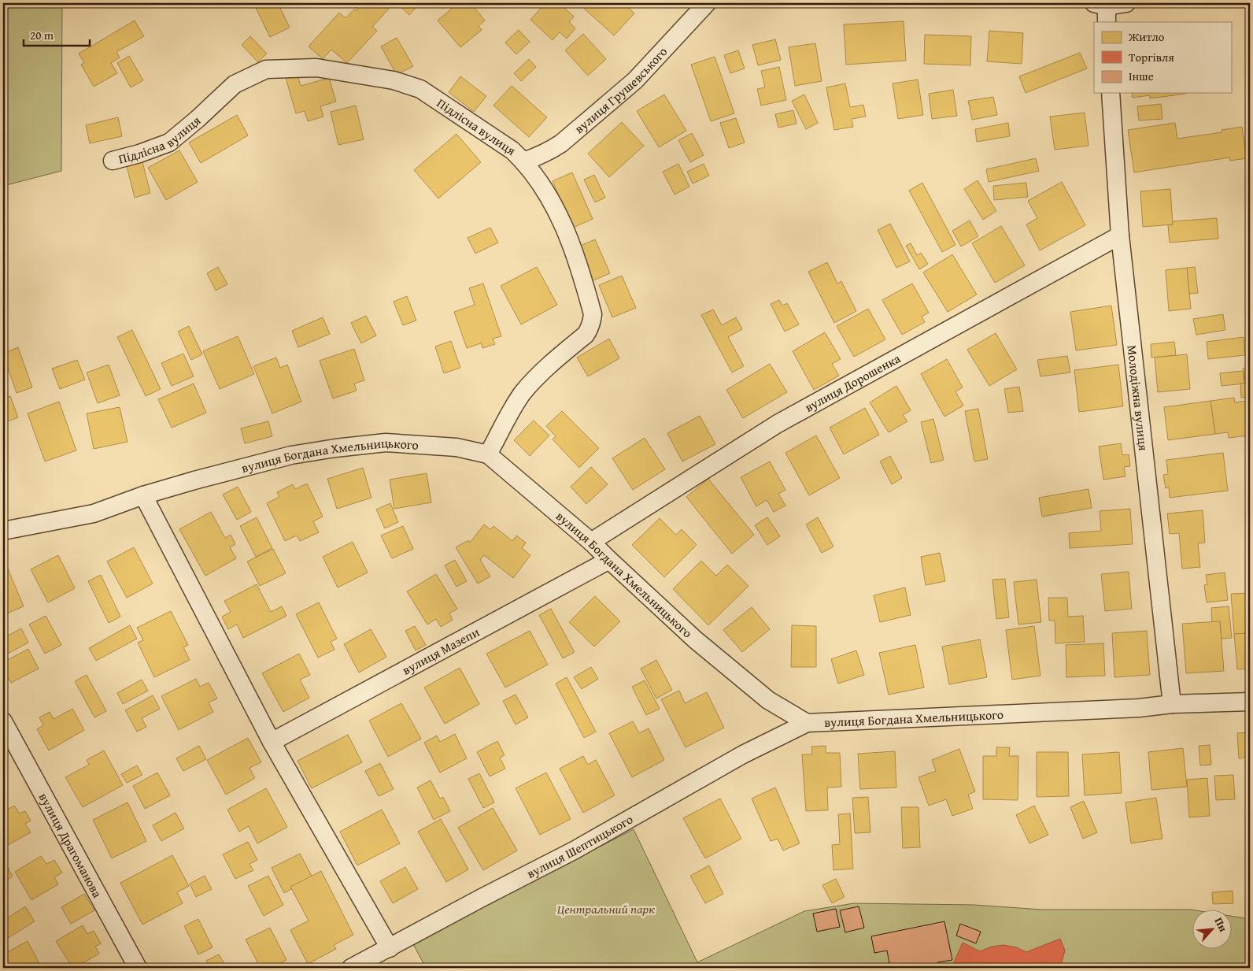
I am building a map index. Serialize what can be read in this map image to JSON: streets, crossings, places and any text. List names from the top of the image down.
{
  "streets": {
    "street": [
      "вулиця Грушевського",
      "Підлісна вулиця",
      "вулиця Дорошенка",
      "Молодіжна вулиця",
      "вулиця Богдана Хмельницького",
      "вулиця Мазепи",
      "вулиця Драгоманова",
      "вулиця Шептицького"
    ]
  },
  "crossings": [
    ["вулиця Грушевського", "Підлісна вулиця"],
    ["Підлісна вулиця", "вулиця Богдана Хмельницького"],
    ["вулиця Дорошенка", "Молодіжна вулиця"],
    ["вулиця Дорошенка", "вулиця Богдана Хмельницького"],
    ["Молодіжна вулиця", "вулиця Богдана Хмельницького"],
    ["вулиця Богдана Хмельницького", "вулиця Мазепи"],
    ["вулиця Богдана Хмельницького", "вулиця Шептицького"]
  ],
  "parks": ["Центральний парк"],
  "legend": ["Житло", "Торгівля", "Інше"],
  "scale_bar": "20 m",
  "north": "top right"
}
